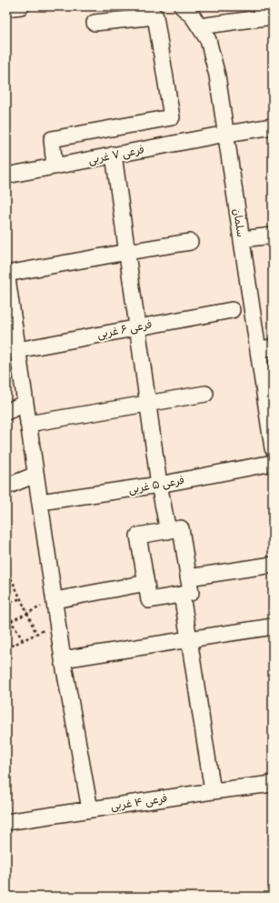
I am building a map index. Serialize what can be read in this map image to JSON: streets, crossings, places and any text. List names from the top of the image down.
{
  "streets": {
    "street": [
      "فرعی ۷ غربی",
      "سلمان",
      "فرعی ۶ غربی",
      "فرعی ۵ غربی",
      "فرعی ۴ غربی"
    ]
  },
  "crossings": [
    ["فرعی ۷ غربی", "سلمان"]
  ]
}
